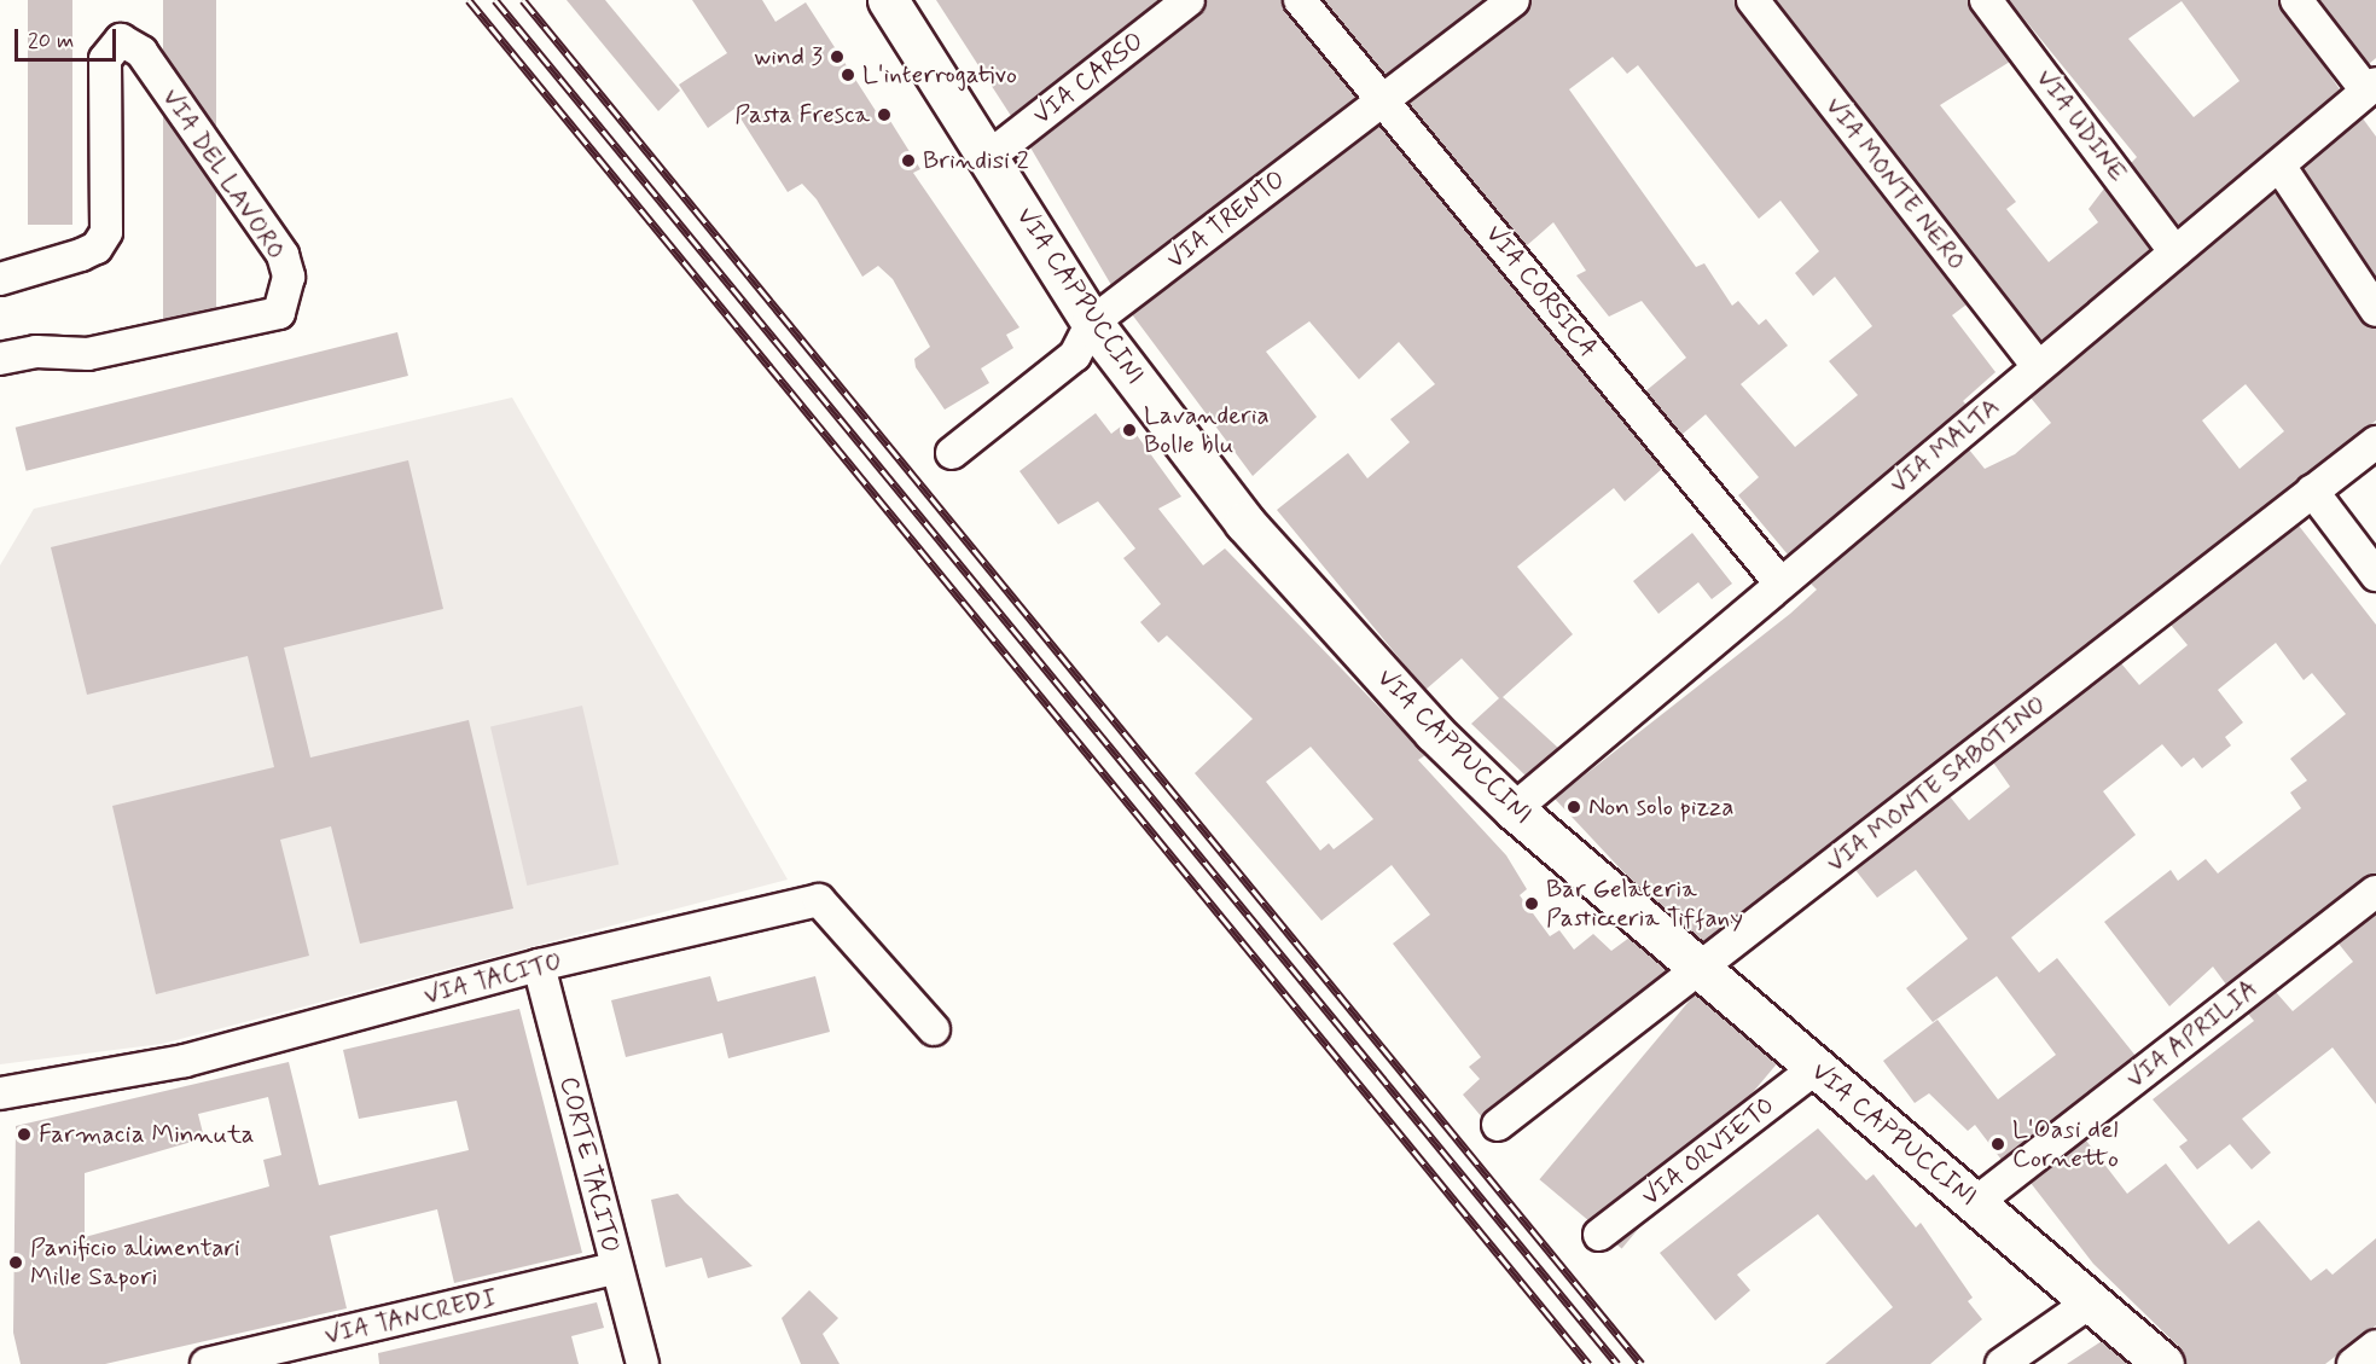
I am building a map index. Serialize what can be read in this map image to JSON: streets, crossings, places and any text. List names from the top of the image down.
{
  "streets": {
    "street": [
      "VIA CARSO",
      "VIA UDINE",
      "VIA DEL LAVORO",
      "VIA MONTE NERO",
      "VIA TRENTO",
      "VIA CORSICA",
      "VIA CAPPUCCINI",
      "VIA MALTA",
      "VIA MONTE SABOTINO",
      "VIA TACITO",
      "VIA APRILIA",
      "VIA ORVIETO",
      "CORTE TACITO",
      "VIA TANCREDI"
    ]
  },
  "crossings": [
    ["VIA CARSO", "VIA CAPPUCCINI"],
    ["VIA UDINE", "VIA MALTA"],
    ["VIA MONTE NERO", "VIA MALTA"],
    ["VIA TRENTO", "VIA CORSICA"],
    ["VIA TRENTO", "VIA CAPPUCCINI"],
    ["VIA CORSICA", "VIA MALTA"],
    ["VIA CAPPUCCINI", "VIA MALTA"],
    ["VIA CAPPUCCINI", "VIA MONTE SABOTINO"],
    ["VIA CAPPUCCINI", "VIA APRILIA"],
    ["VIA CAPPUCCINI", "VIA ORVIETO"],
    ["VIA TACITO", "CORTE TACITO"],
    ["CORTE TACITO", "VIA TANCREDI"]
  ],
  "places": [
    "wind 3",
    "L'interrogativo",
    "Pasta Fresca",
    "Brindisi 2",
    "Lavanderia Bolle blu",
    "Non solo pizza",
    "Bar Gelateria Pasticceria Tiffany",
    "Farmacia Minnuta",
    "L'Oasi del Cornetto",
    "Panificio alimentari Mille Sapori"
  ],
  "scale_bar": "20 m"
}
